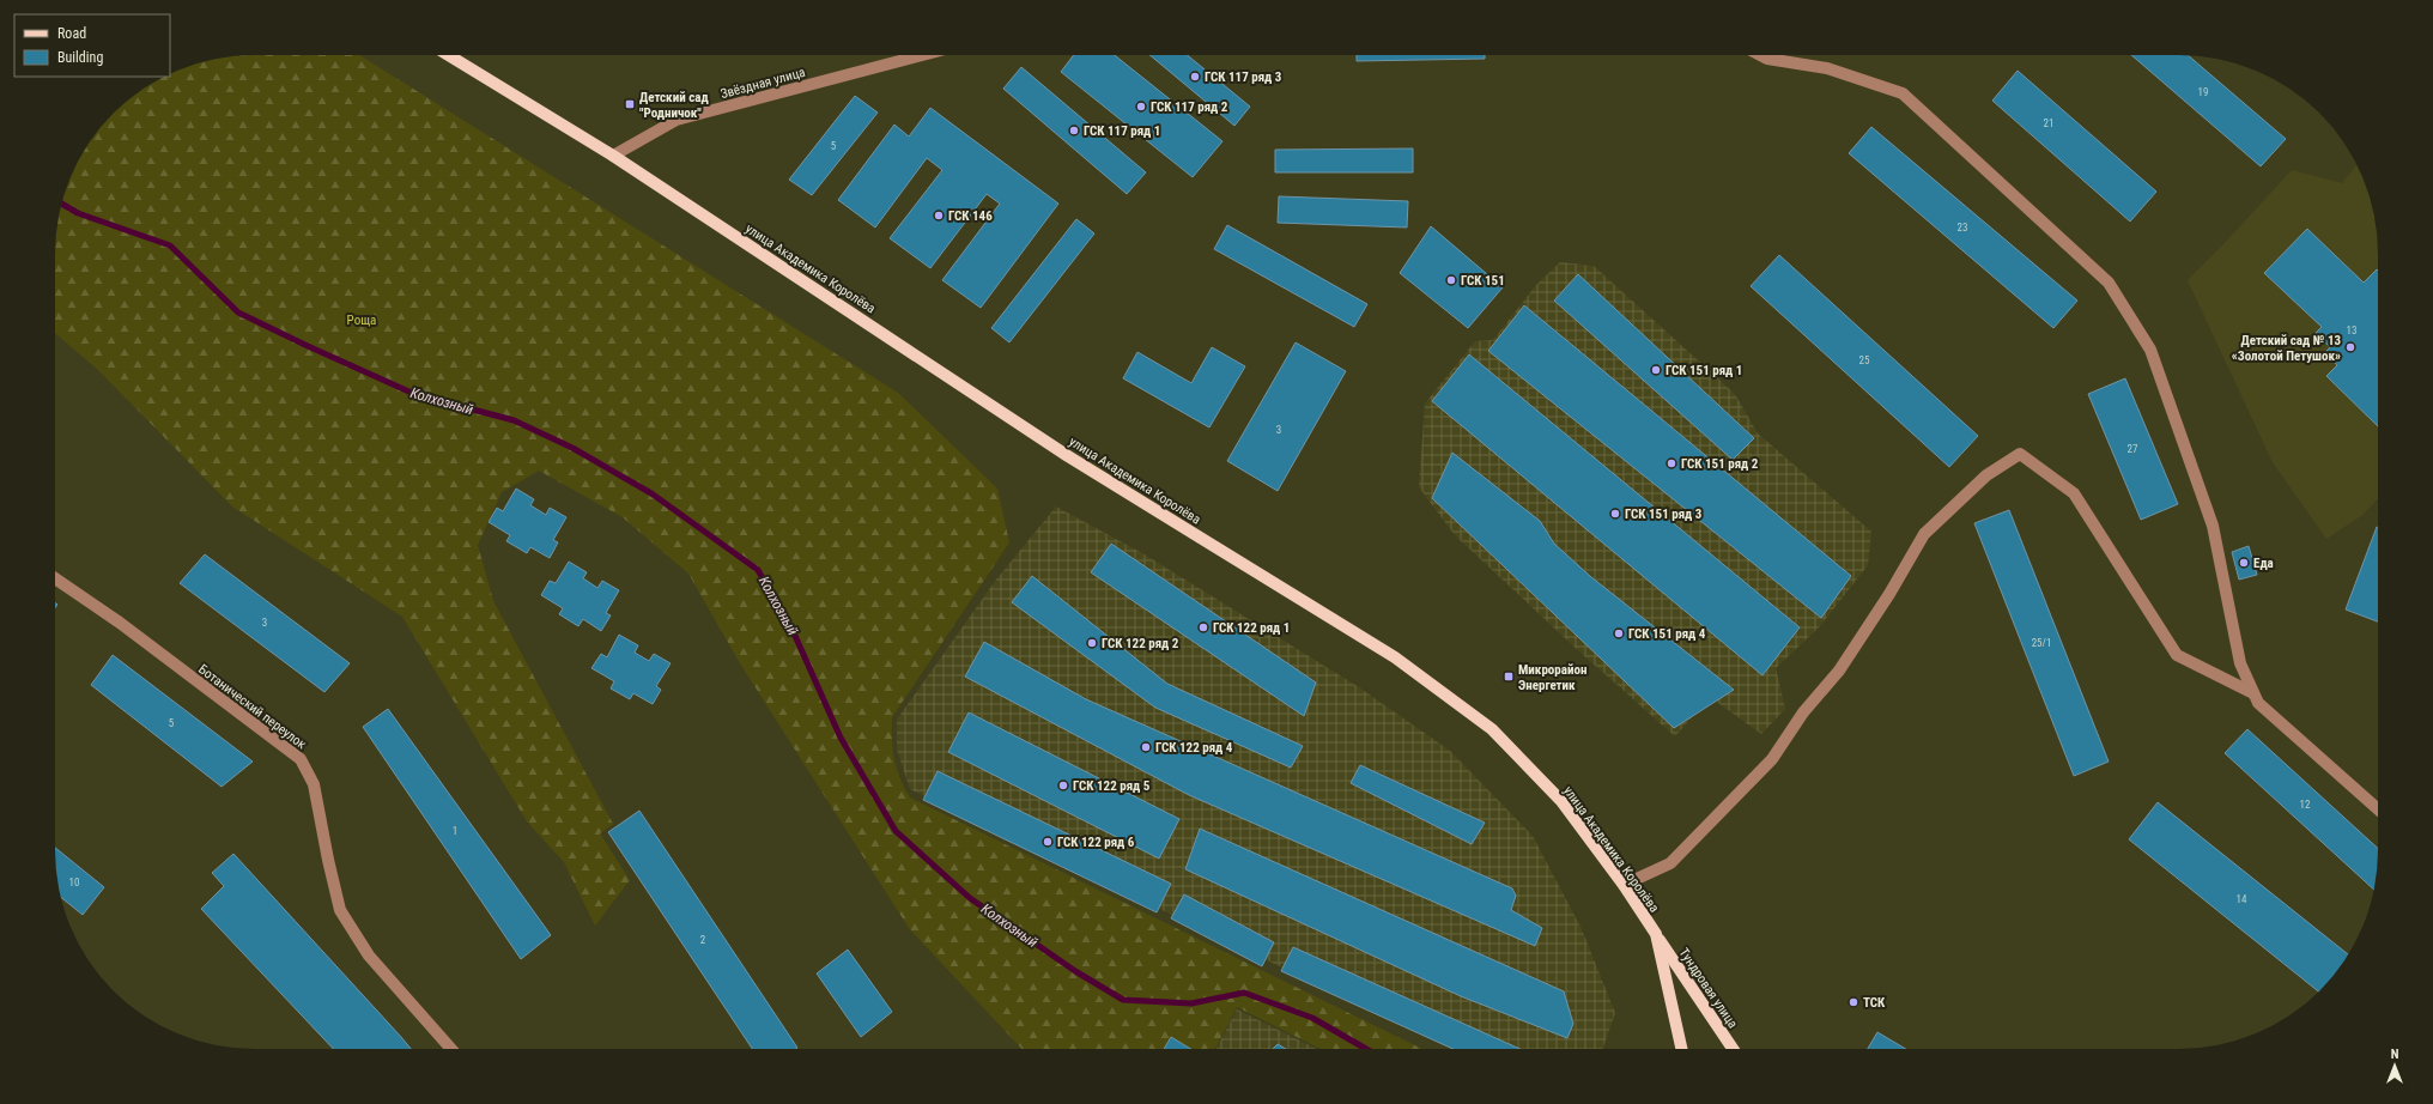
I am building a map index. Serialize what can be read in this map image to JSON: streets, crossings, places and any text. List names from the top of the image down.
{
  "streets": {
    "main road": ["улица Академика Королёва", "Тундровая улица"],
    "street": ["Звёздная улица", "Ботанический переулок"]
  },
  "crossings": [
    ["Звёздная улица", "улица Академика Королёва"],
    ["улица Академика Королёва", "Тундровая улица"]
  ],
  "water": ["Колхозный"],
  "parks": ["Роща"],
  "places": {
    "other": [
      "ГСК 117 ряд 3",
      "ГСК 117 ряд 2",
      "ГСК 117 ряд 1",
      "ГСК 146",
      "ГСК 151",
      "Детский сад № 13 «Золотой Петушок»",
      "ГСК 151 ряд 1",
      "ГСК 151 ряд 2",
      "ГСК 151 ряд 3",
      "Еда",
      "ГСК 122 ряд 1",
      "ГСК 151 ряд 4",
      "ГСК 122 ряд 2",
      "ГСК 122 ряд 4",
      "ГСК 122 ряд 5",
      "ГСК 122 ряд 6",
      "ТСК"
    ],
    "transit": ["Детский сад \"Родничок\"", "Микрорайон Энергетик"]
  },
  "house_numbers": [
    "19",
    "21",
    "5",
    "23",
    "13",
    "25",
    "3",
    "27",
    "3",
    "25/1",
    "5",
    "12",
    "1",
    "10",
    "14",
    "2"
  ],
  "legend": ["Road", "Building"],
  "north": "top"
}
